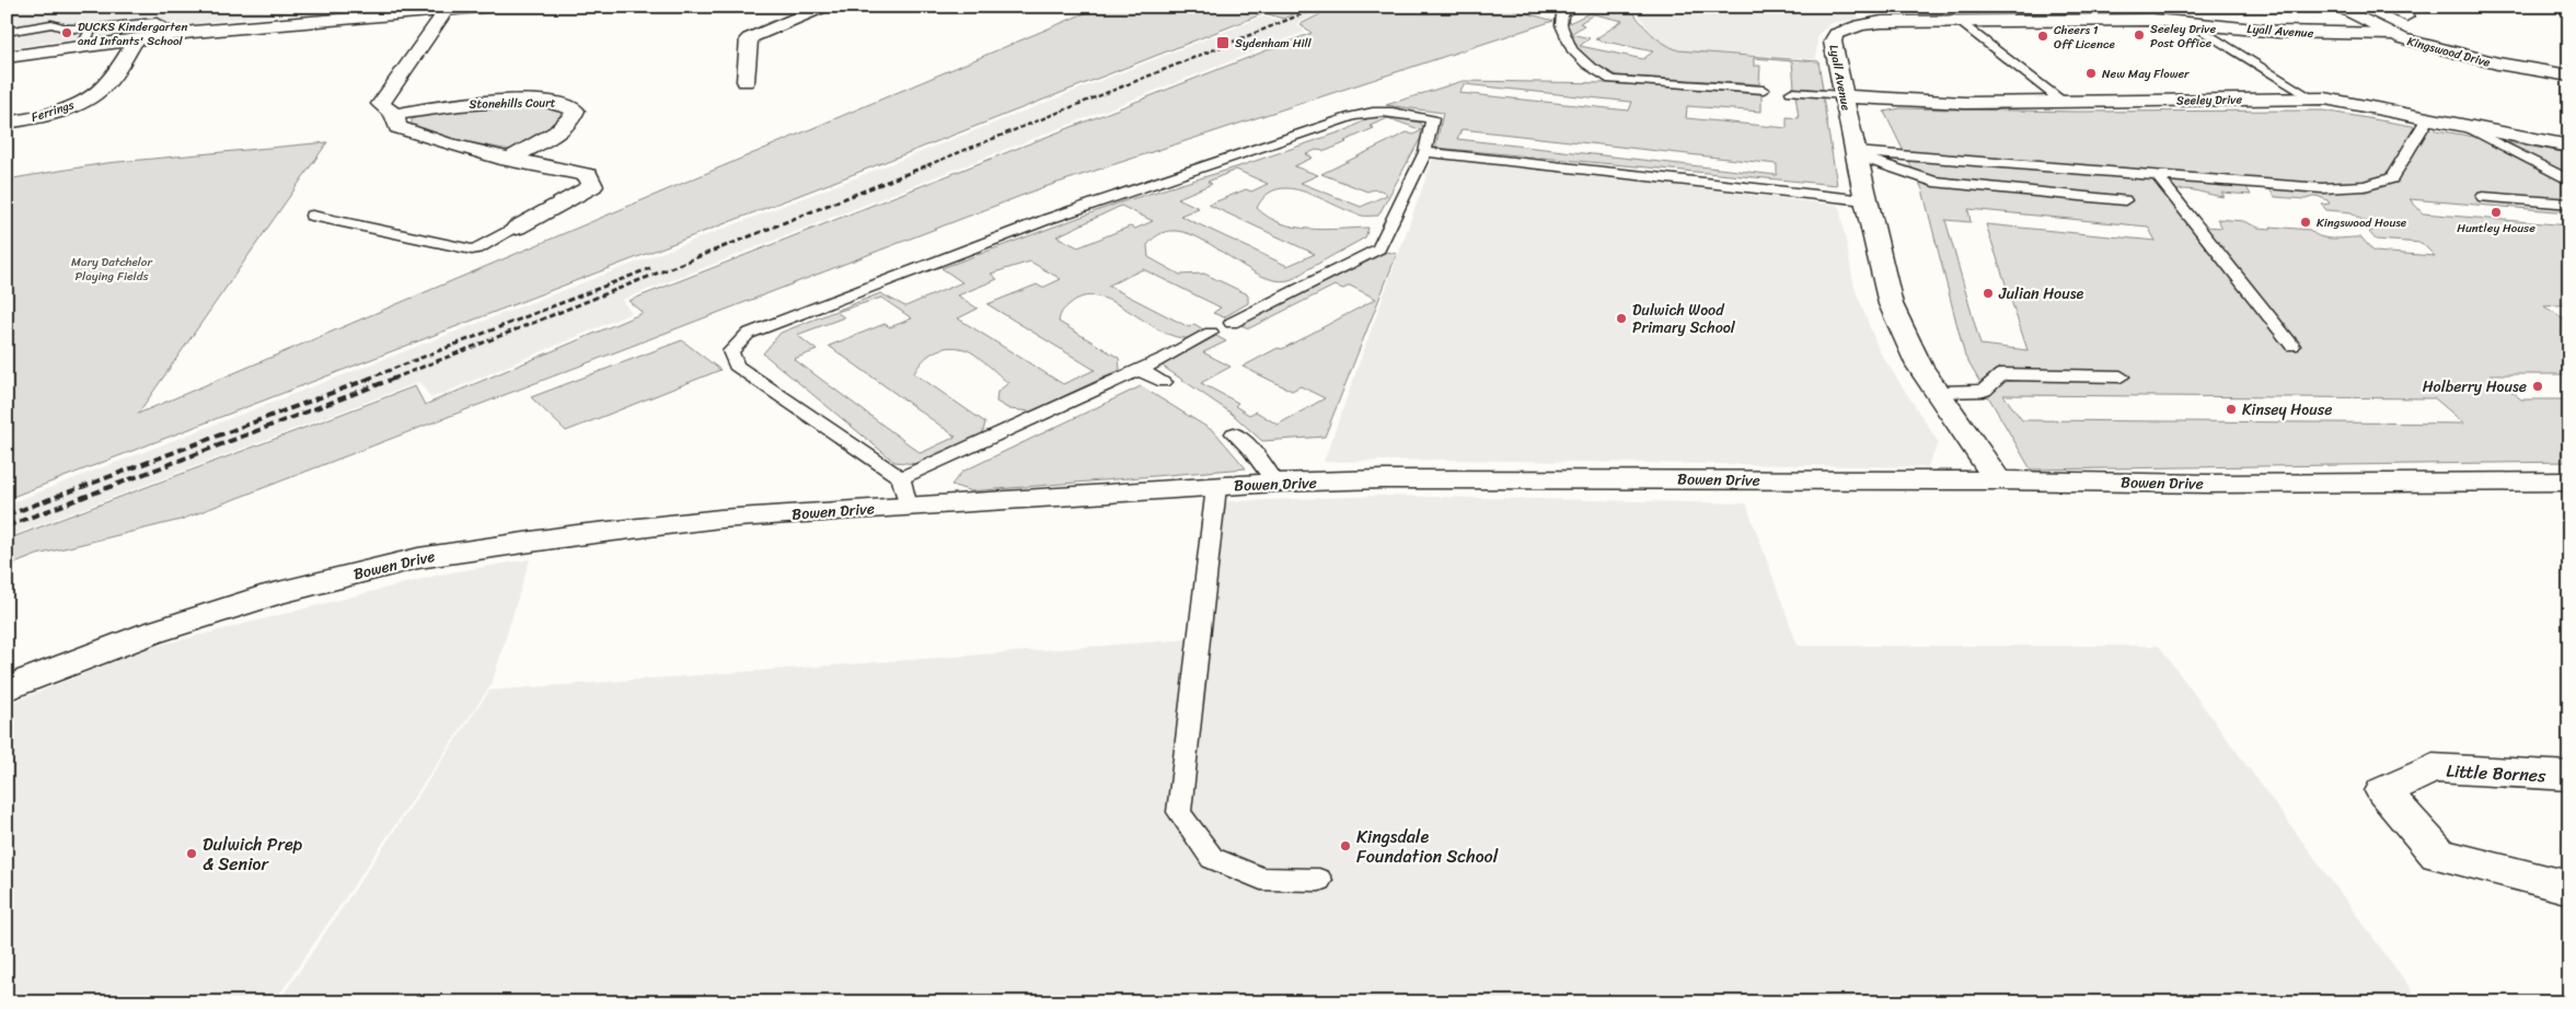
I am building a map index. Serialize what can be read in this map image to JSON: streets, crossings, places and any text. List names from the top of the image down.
{
  "streets": {
    "street": [
      "Lyall Avenue",
      "Kingswood Drive",
      "Seeley Drive",
      "Stonehills Court",
      "Ferrings",
      "Bowen Drive",
      "Little Bornes"
    ]
  },
  "crossings": [
    ["Lyall Avenue", "Kingswood Drive"],
    ["Lyall Avenue", "Seeley Drive"],
    ["Lyall Avenue", "Bowen Drive"]
  ],
  "parks": ["Mary Datchelor Playing Fields"],
  "places": {
    "other": [
      "DUCKS Kindergarten and Infants' School",
      "Seeley Drive Post Office",
      "Cheers 1 Off Licence",
      "New May Flower",
      "Huntley House",
      "Kingswood House",
      "Julian House",
      "Dulwich Wood Primary School",
      "Holberry House",
      "Kinsey House",
      "Kingsdale Foundation School",
      "Dulwich Prep & Senior"
    ],
    "transit": ["Sydenham Hill"]
  }
}
